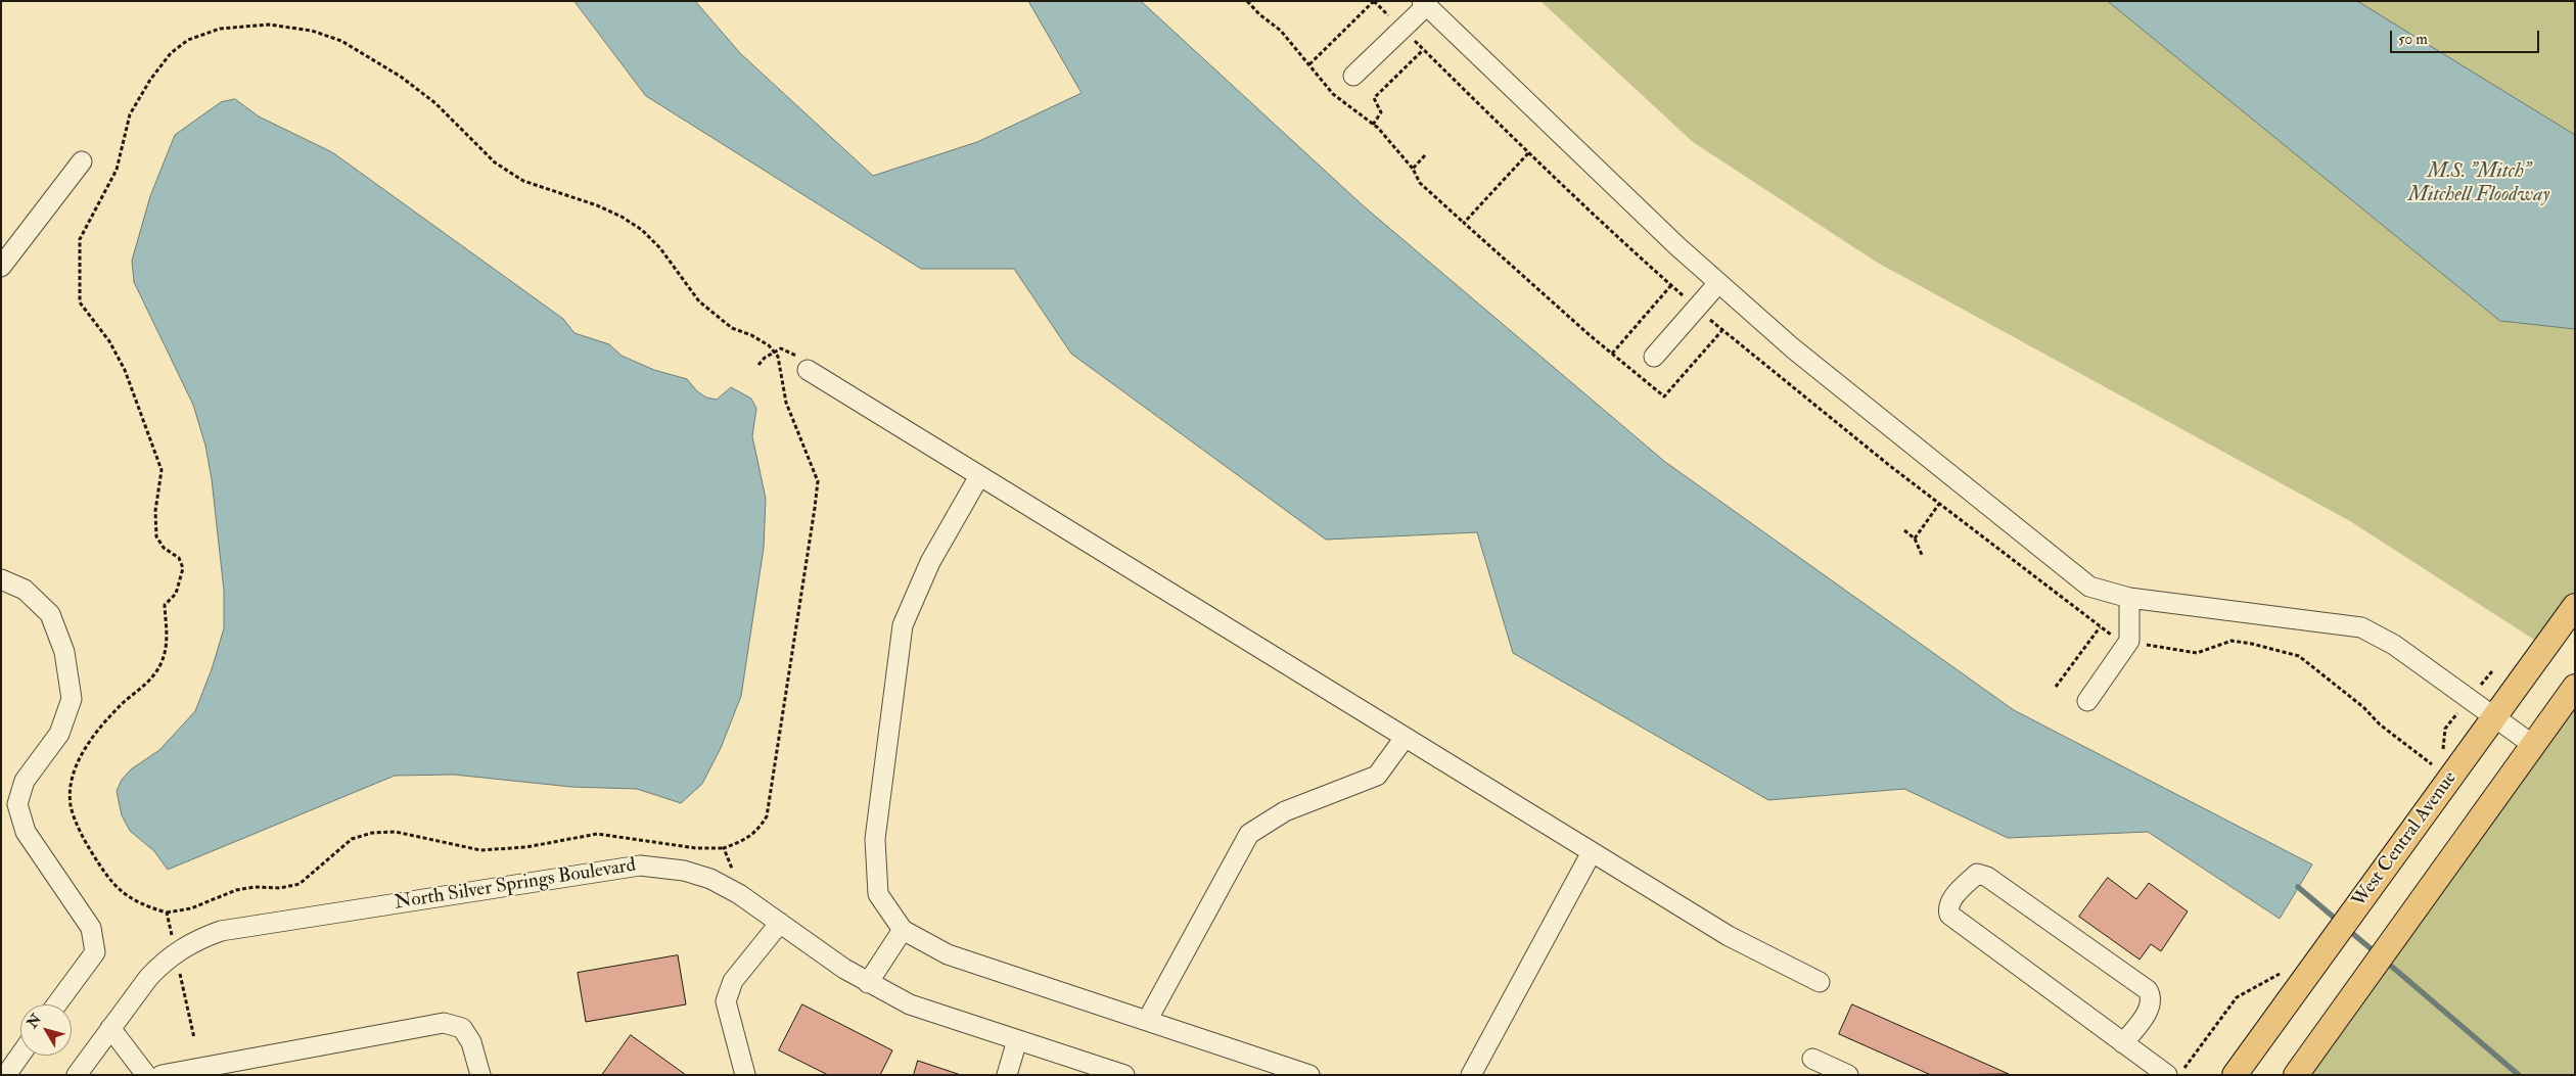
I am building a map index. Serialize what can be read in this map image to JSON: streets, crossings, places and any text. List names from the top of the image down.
{
  "streets": {
    "main road": ["West Central Avenue"],
    "street": ["North Silver Springs Boulevard"]
  },
  "water": ["M.S. \"Mitch\" Mitchell Floodway"],
  "scale_bar": "50 m",
  "north": "top left"
}
